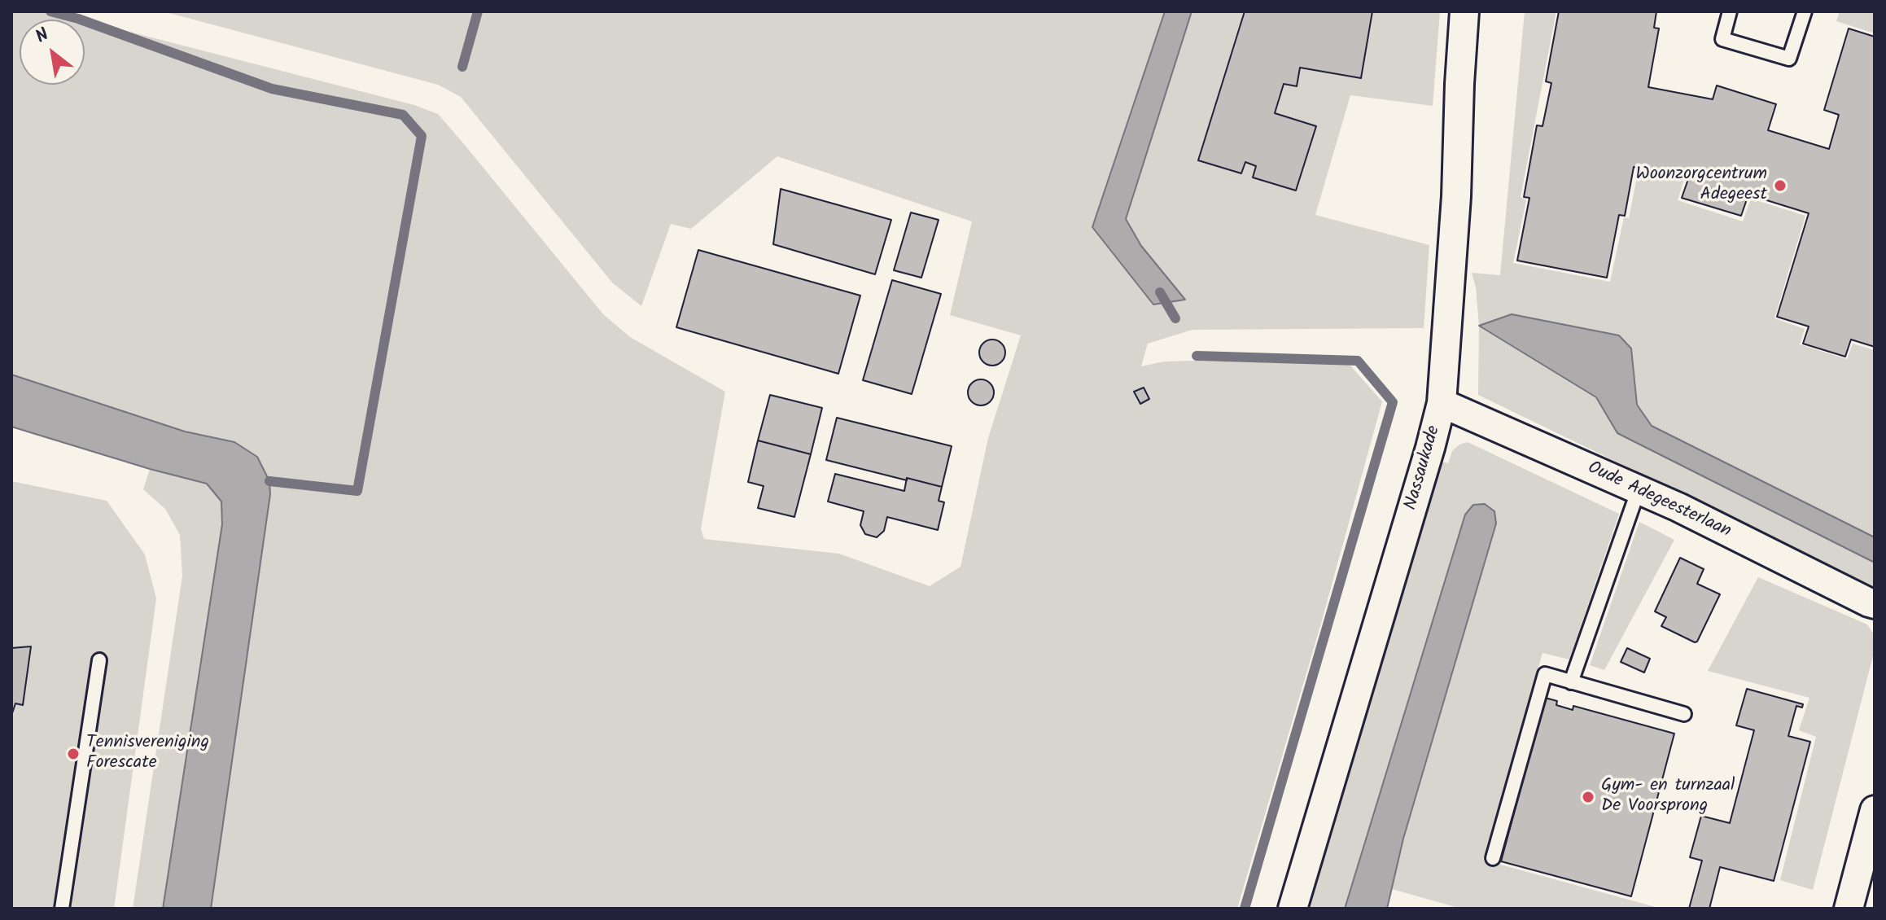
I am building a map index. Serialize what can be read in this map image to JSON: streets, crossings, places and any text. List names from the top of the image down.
{
  "streets": {
    "street": ["Nassaukade", "Oude Adegeesterlaan"]
  },
  "crossings": [
    ["Nassaukade", "Oude Adegeesterlaan"]
  ],
  "places": ["Woonzorgcentrum Adegeest", "Tennisvereniging Forescate", "Gym- en turnzaal De Voorsprong"],
  "north": "top left"
}
